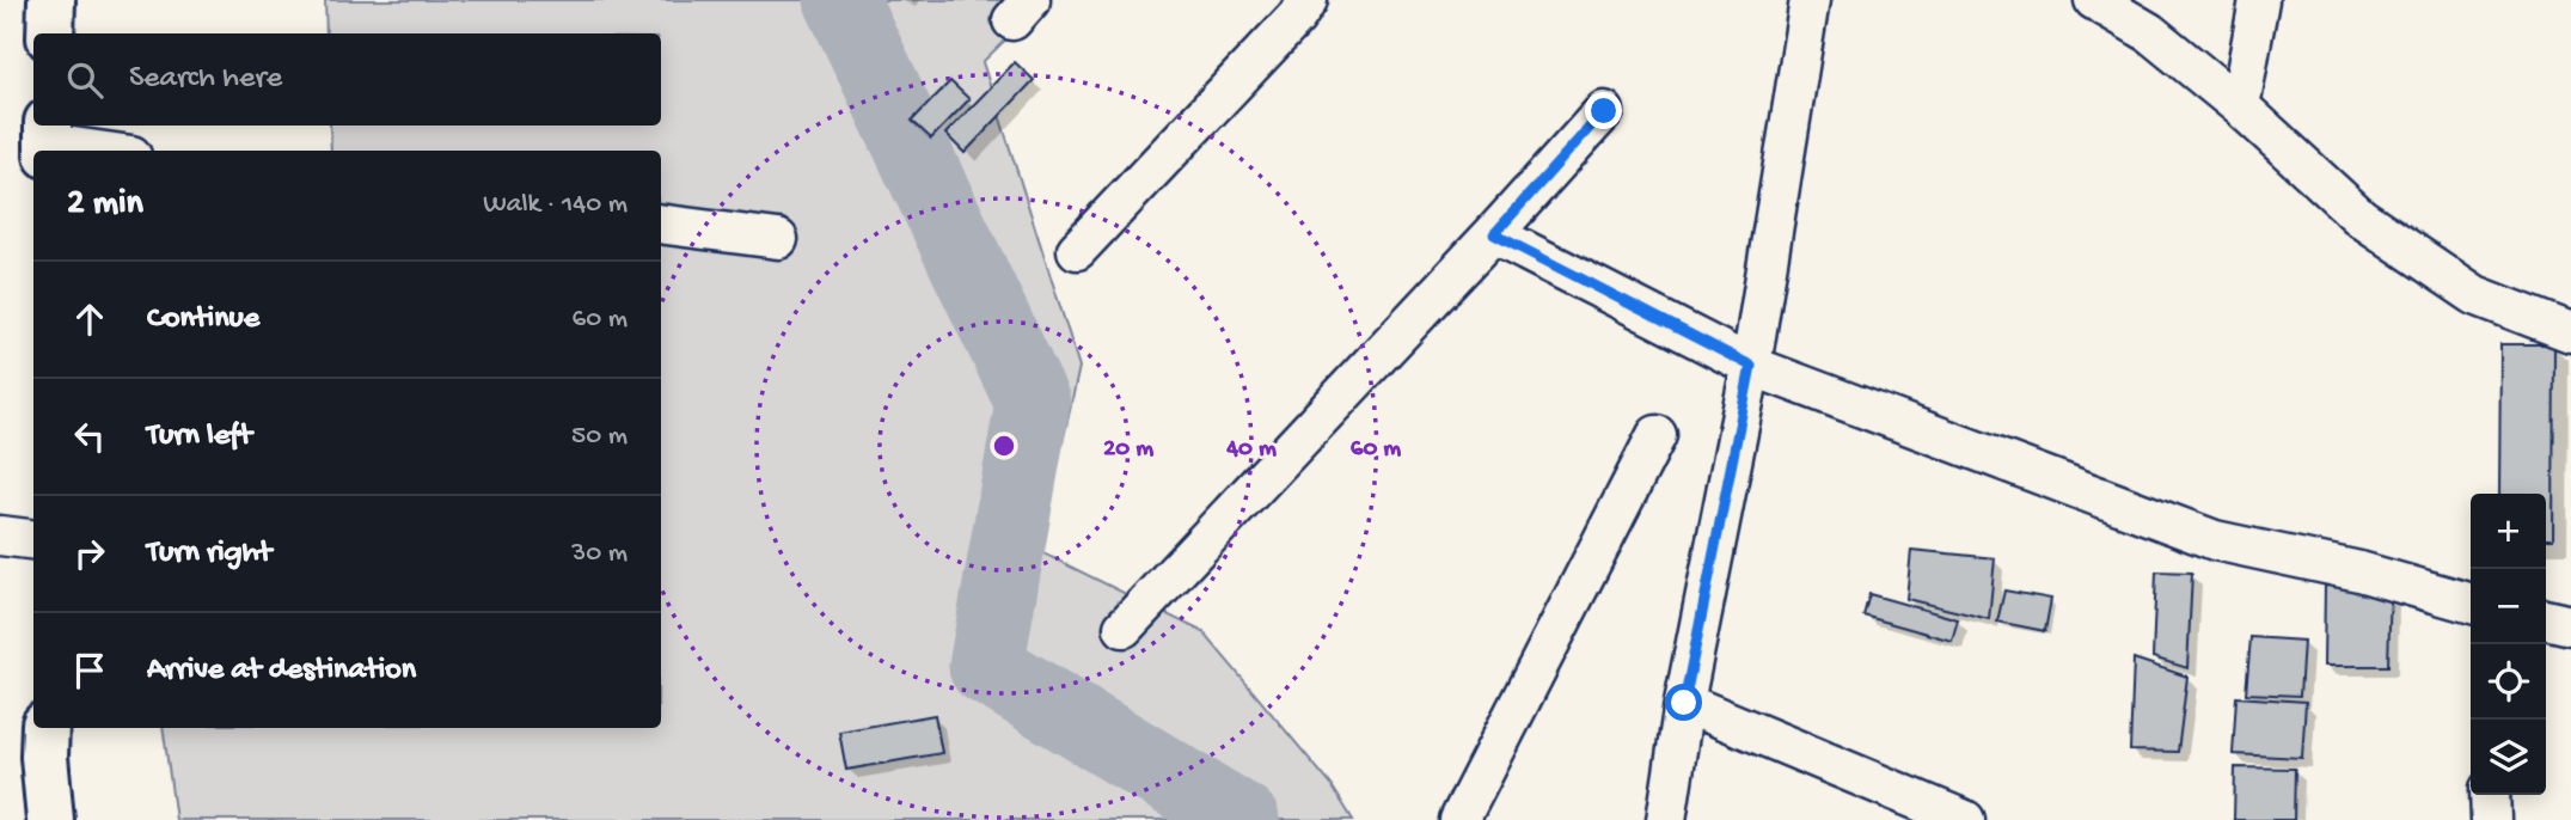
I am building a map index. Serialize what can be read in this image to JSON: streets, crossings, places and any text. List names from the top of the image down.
{
  "page": {
    "search": "Search here",
    "heading": ["2 min", "Walk · 140 m"],
    "list": [
      ["Continue", "60 m"],
      ["Turn left", "50 m"],
      ["Turn right", "30 m"],
      "Arrive at destination"
    ],
    "map_buttons": ["+", "−"]
  },
  "rings": ["20 m", "40 m", "60 m"]
}
